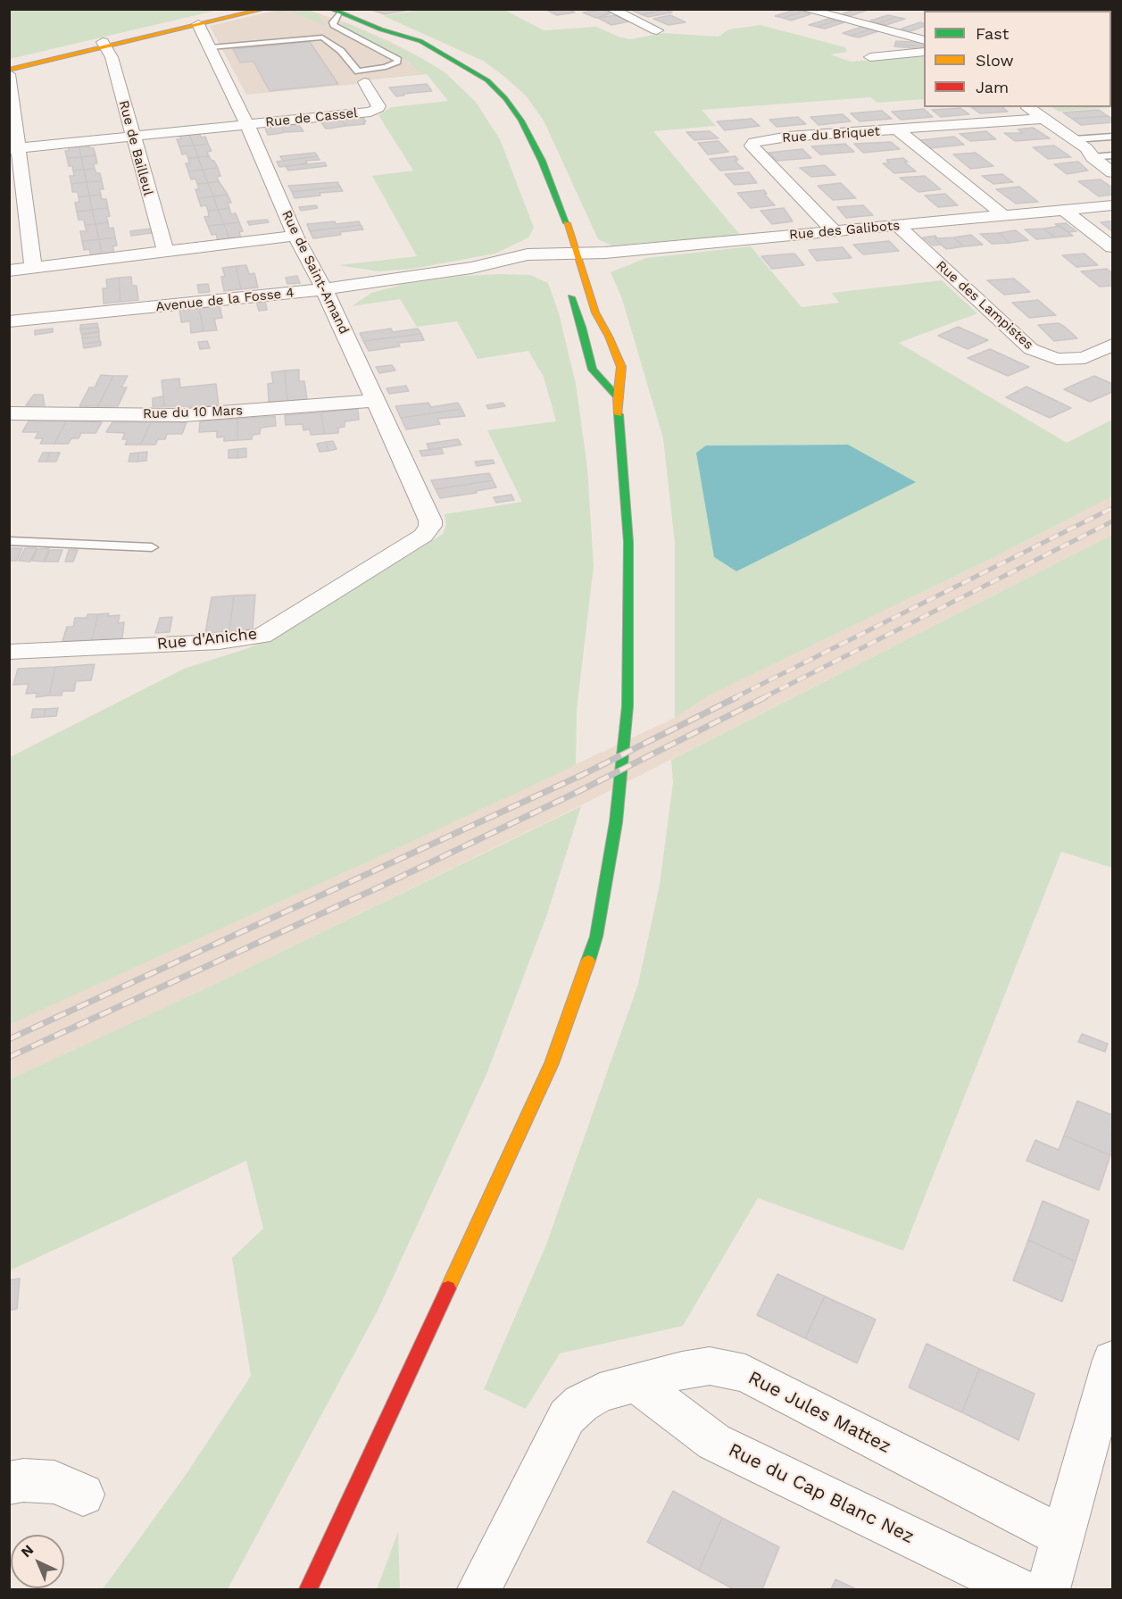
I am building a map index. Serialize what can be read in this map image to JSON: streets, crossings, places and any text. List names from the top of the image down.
{
  "streets": {
    "street": [
      "Rue de Cassel",
      "Rue du Briquet",
      "Rue de Bailleul",
      "Rue des Galibots",
      "Rue de Saint-Amand",
      "Avenue de la Fosse 4",
      "Rue des Lampistes",
      "Rue du 10 Mars",
      "Rue d'Aniche",
      "Rue Jules Mattez",
      "Rue du Cap Blanc Nez"
    ]
  },
  "crossings": [
    ["Rue de Cassel", "Rue de Bailleul"],
    ["Rue de Cassel", "Rue de Saint-Amand"],
    ["Rue du Briquet", "Rue des Galibots"],
    ["Rue des Galibots", "Avenue de la Fosse 4"],
    ["Rue des Galibots", "Rue des Lampistes"],
    ["Rue de Saint-Amand", "Avenue de la Fosse 4"],
    ["Rue de Saint-Amand", "Rue du 10 Mars"],
    ["Rue de Saint-Amand", "Rue d'Aniche"],
    ["Rue Jules Mattez", "Rue du Cap Blanc Nez"]
  ],
  "legend": ["Fast", "Slow", "Jam"],
  "north": "top left"
}
